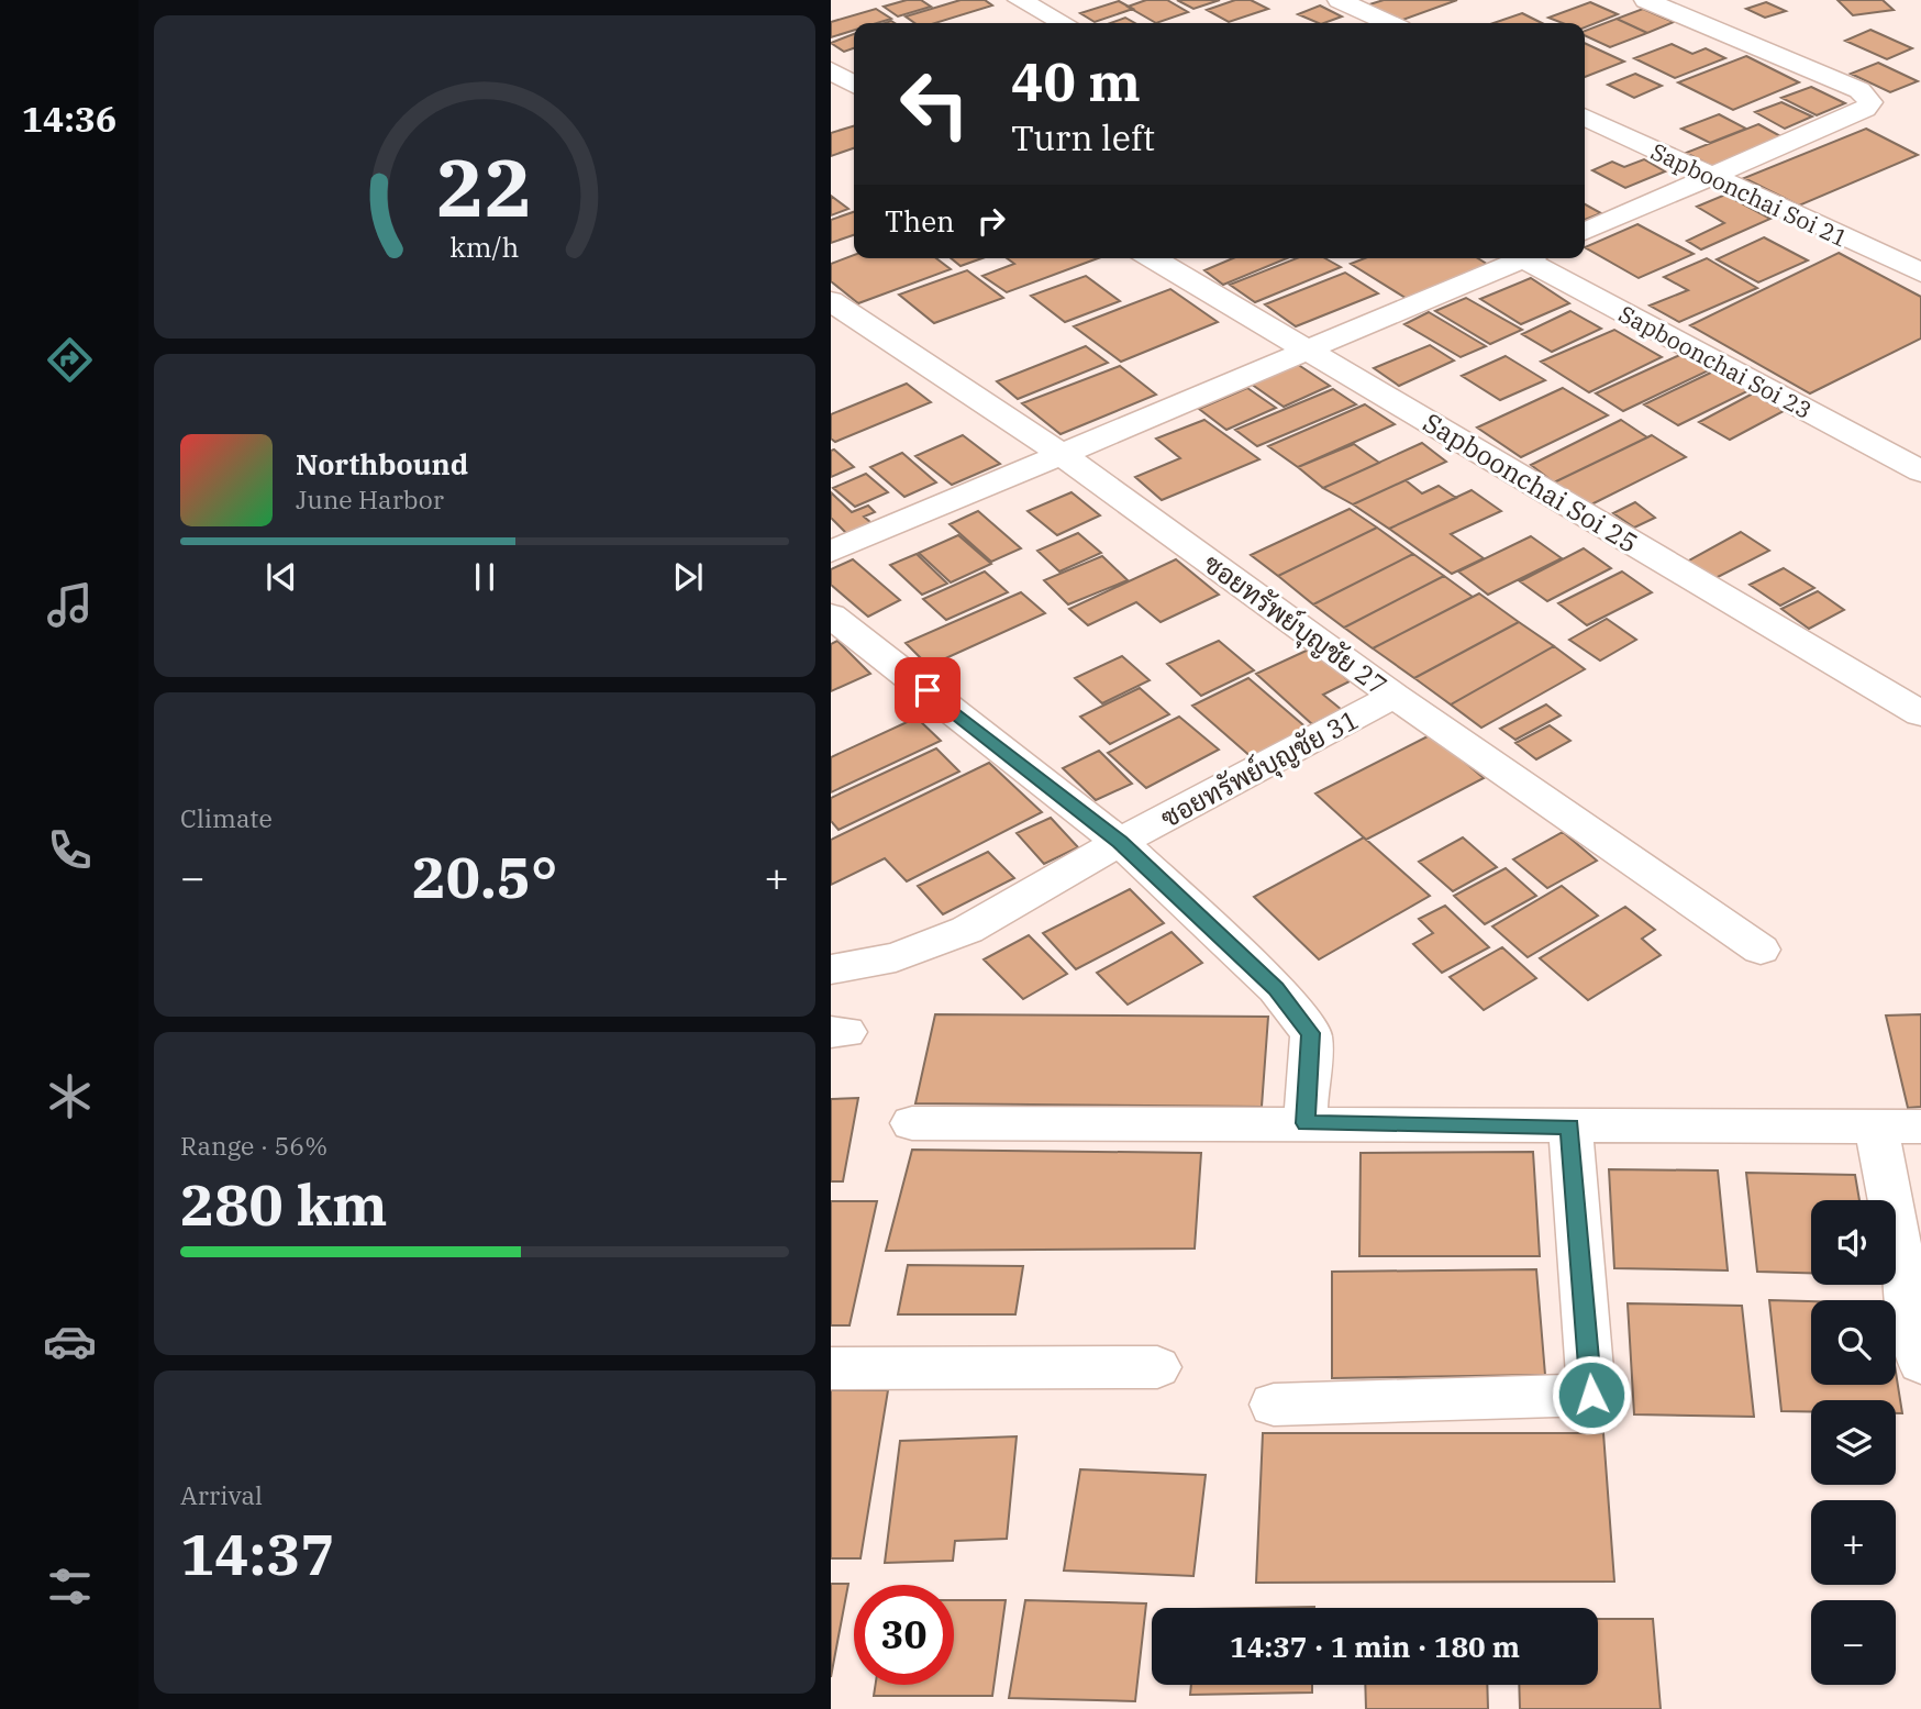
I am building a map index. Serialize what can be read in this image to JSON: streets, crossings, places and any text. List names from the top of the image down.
{
  "streets": {
    "street": [
      "Sapboonchai Soi 21",
      "Sapboonchai Soi 23",
      "Sapboonchai Soi 25",
      "ซอยทรัพย์บุญชัย 27",
      "ซอยทรัพย์บุญชัย 31"
    ]
  },
  "crossings": [
    ["ซอยทรัพย์บุญชัย 27", "ซอยทรัพย์บุญชัย 31"]
  ],
  "page": {
    "tabs": "14:36",
    "turn": ["40 m", "Turn left"],
    "then": "Then",
    "song": ["Northbound", "June Harbor"],
    "tile": [
      "Climate",
      ["Range · 56%", "280 km"],
      ["Arrival", "14:37"]
    ],
    "heat": ["−", "20.5°", "+"],
    "map_buttons": ["+", "−"],
    "limit": "30",
    "trip": "14:37 · 1 min · 180 m",
    "gauge": ["22", "km/h"]
  }
}
